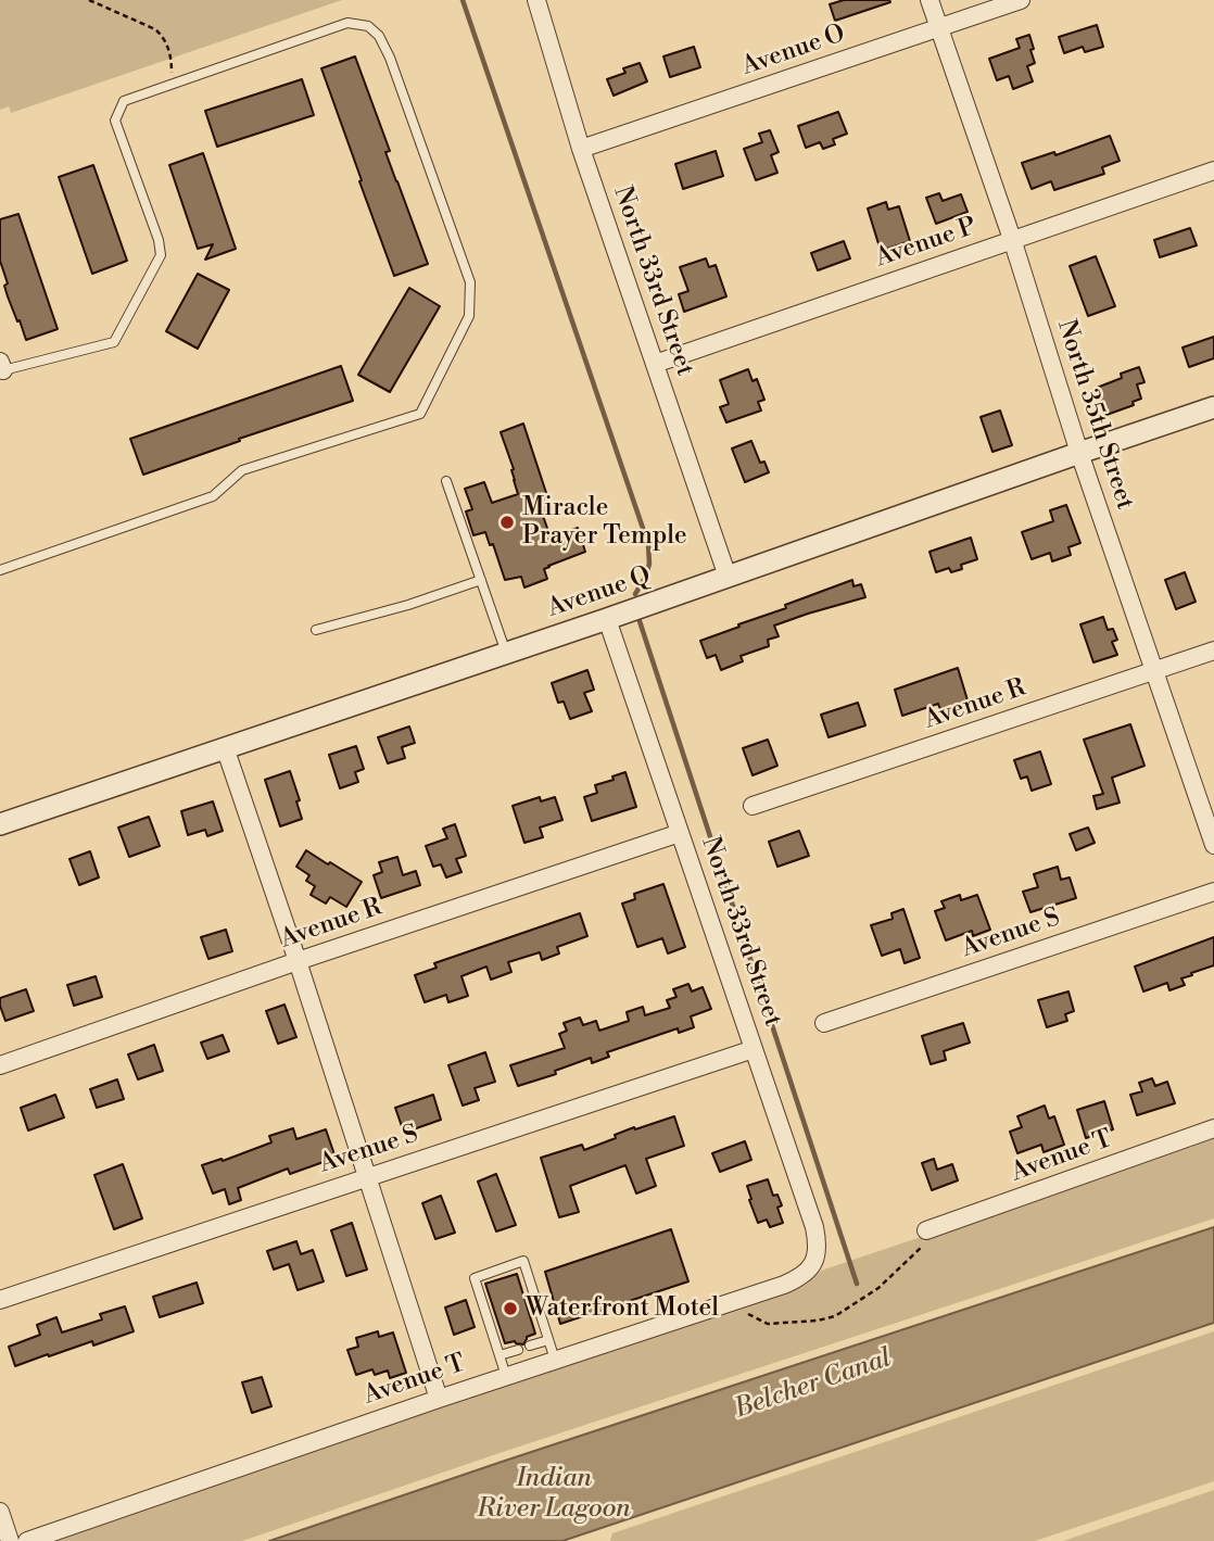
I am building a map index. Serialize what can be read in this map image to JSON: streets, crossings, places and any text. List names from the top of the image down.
{
  "streets": {
    "street": [
      "Avenue O",
      "Avenue P",
      "North 33rd Street",
      "North 35th Street",
      "Avenue Q",
      "Avenue R",
      "Avenue S",
      "Avenue T"
    ]
  },
  "crossings": [
    ["Avenue O", "North 33rd Street"],
    ["Avenue O", "North 35th Street"],
    ["Avenue P", "North 33rd Street"],
    ["Avenue P", "North 35th Street"],
    ["North 33rd Street", "Avenue Q"],
    ["North 33rd Street", "Avenue R"],
    ["North 33rd Street", "Avenue S"],
    ["North 33rd Street", "Avenue T"],
    ["North 35th Street", "Avenue Q"],
    ["North 35th Street", "Avenue R"]
  ],
  "water": ["Belcher Canal", "Indian River Lagoon"],
  "places": ["Miracle Prayer Temple", "Waterfront Motel"]
}
